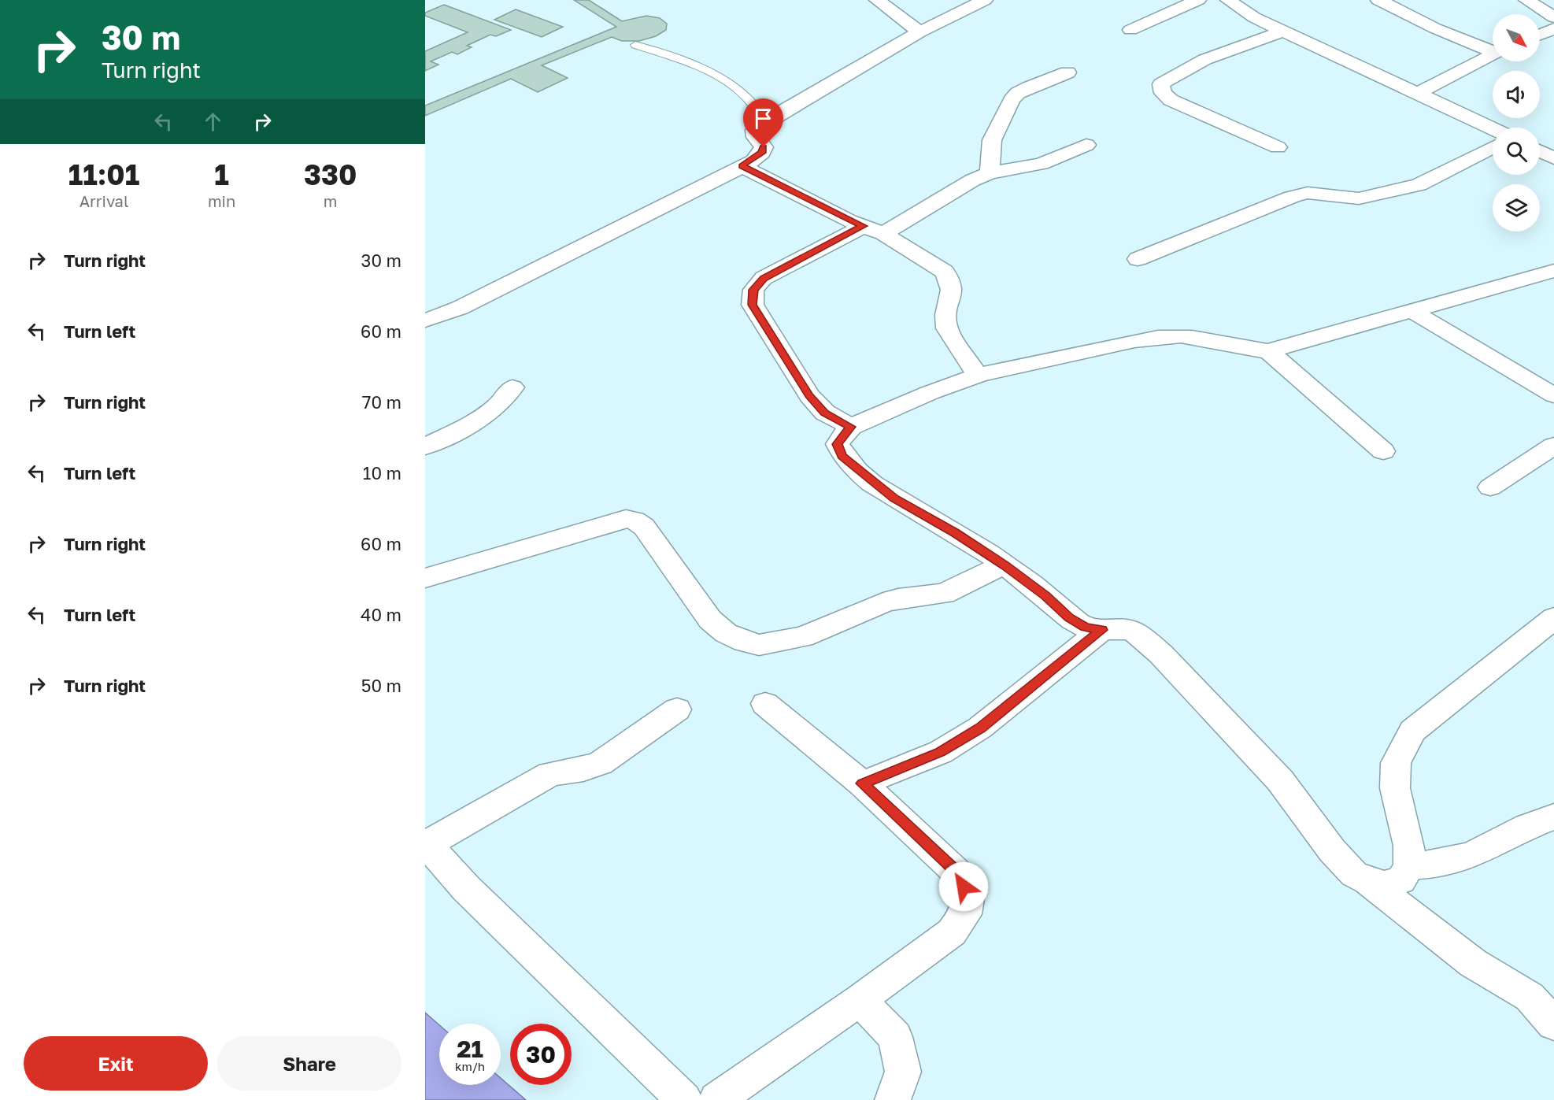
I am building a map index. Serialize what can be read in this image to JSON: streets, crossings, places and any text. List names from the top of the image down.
{
  "north": "bottom right",
  "page": {
    "turn": ["30 m", "Turn right"],
    "eta": [
      "11:01",
      "Arrival",
      "1",
      "min",
      "330",
      "m"
    ],
    "list": [
      {
        "name": "Turn right",
        "value": "30 m"
      },
      {
        "name": "Turn left",
        "value": "60 m"
      },
      {
        "name": "Turn right",
        "value": "70 m"
      },
      {
        "name": "Turn left",
        "value": "10 m"
      },
      {
        "name": "Turn right",
        "value": "60 m"
      },
      {
        "name": "Turn left",
        "value": "40 m"
      },
      {
        "name": "Turn right",
        "value": "50 m"
      }
    ],
    "speed": "21 km/h",
    "limit": "30",
    "buttons": ["Exit", "Share"]
  }
}
